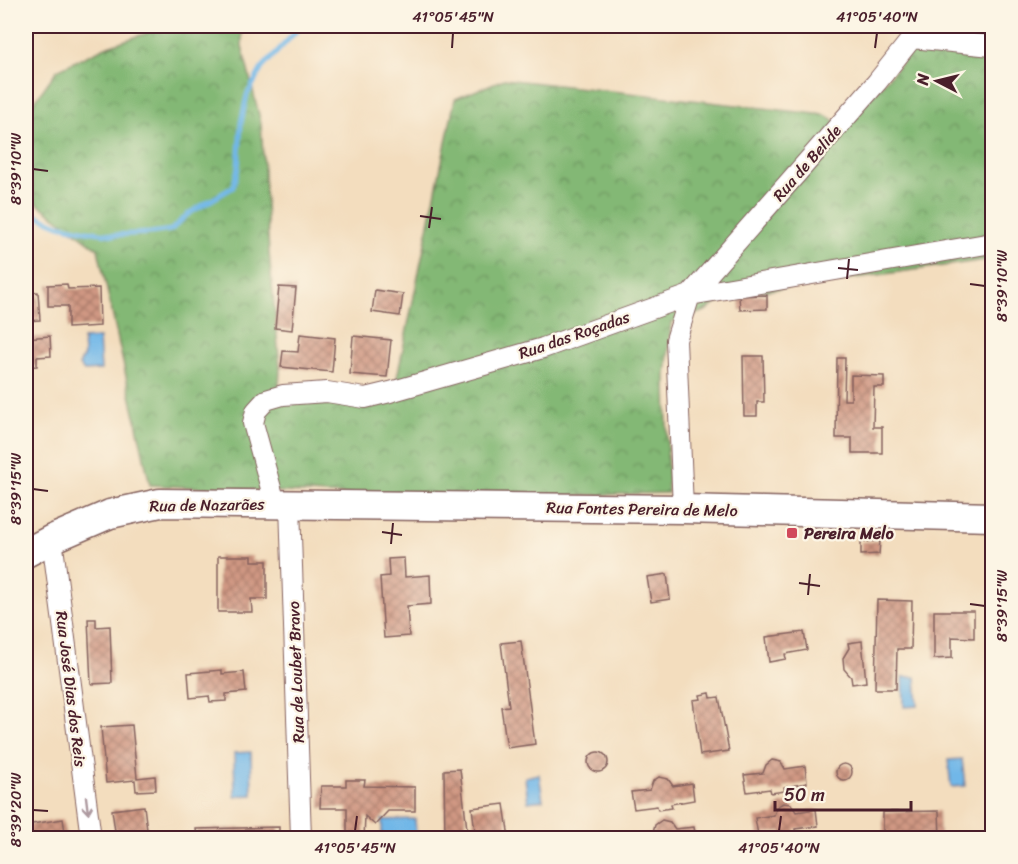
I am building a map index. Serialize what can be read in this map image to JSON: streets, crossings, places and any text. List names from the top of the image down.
{
  "streets": {
    "street": [
      "Rua de Belide",
      "Rua das Roçadas",
      "Rua de Nazarães",
      "Rua Fontes Pereira de Melo",
      "Rua de Loubet Bravo",
      "Rua José Dias dos Reis"
    ]
  },
  "crossings": [
    ["Rua de Belide", "Rua das Roçadas"],
    ["Rua das Roçadas", "Rua de Nazarães"],
    ["Rua das Roçadas", "Rua Fontes Pereira de Melo"],
    ["Rua das Roçadas", "Rua de Loubet Bravo"],
    ["Rua de Nazarães", "Rua Fontes Pereira de Melo"],
    ["Rua de Nazarães", "Rua de Loubet Bravo"],
    ["Rua de Nazarães", "Rua José Dias dos Reis"],
    ["Rua Fontes Pereira de Melo", "Rua de Loubet Bravo"]
  ],
  "one_way": ["Rua José Dias dos Reis"],
  "places": {
    "transit": ["Pereira Melo"]
  },
  "scale_bar": "50 m",
  "north": "left",
  "coordinates": [
    "41°05'45\"N",
    "41°05'40\"N",
    "8°39'10\"W",
    "8°39'15\"W",
    "8°39'20\"W"
  ]
}
